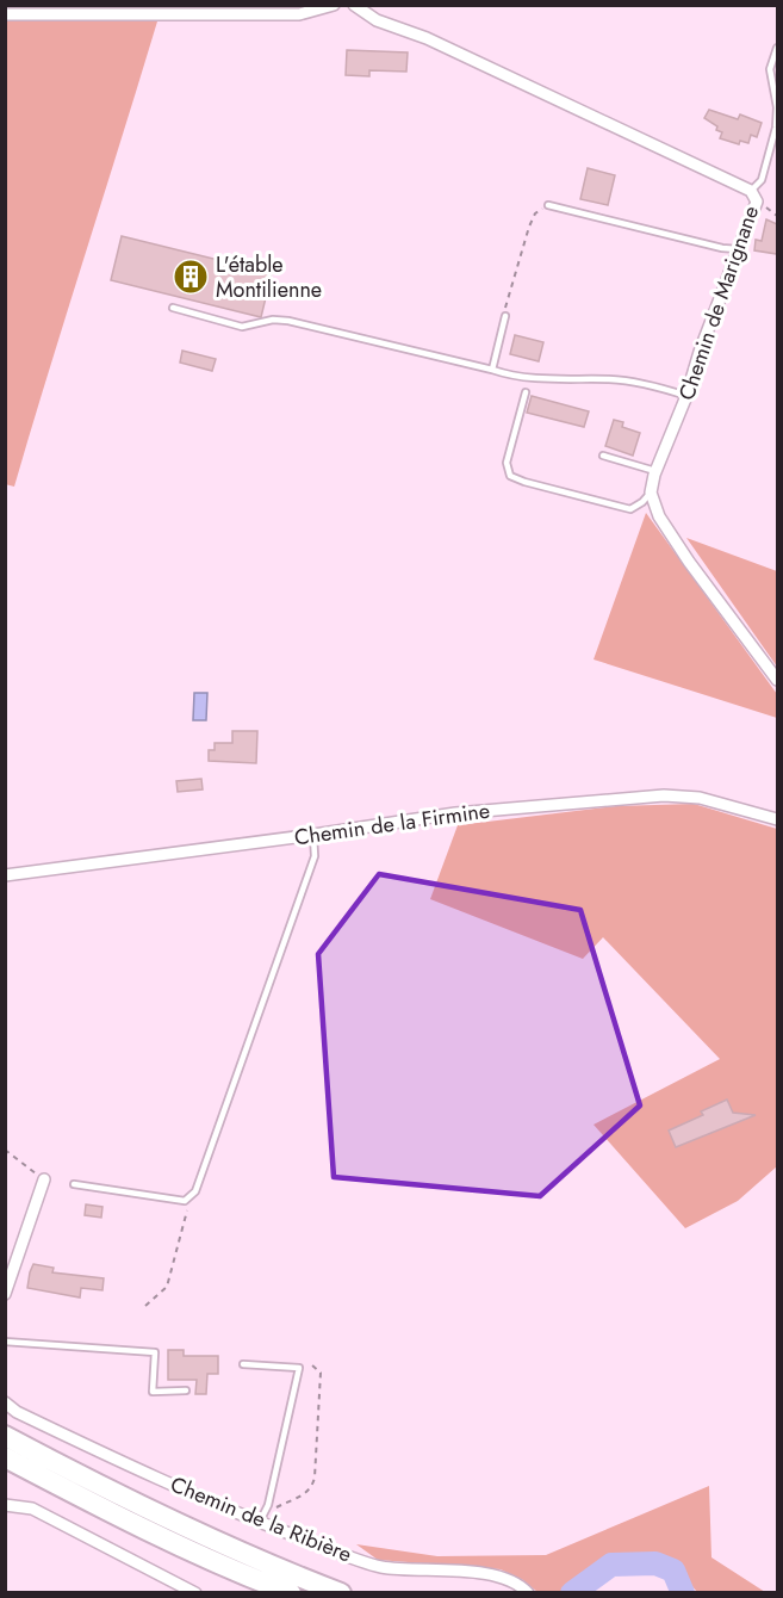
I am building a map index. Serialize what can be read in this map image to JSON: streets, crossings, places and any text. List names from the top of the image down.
{
  "streets": {
    "street": ["Chemin de Marignane", "Chemin de la Firmine", "Chemin de la Ribière"]
  },
  "places": {
    "building": ["L'étable Montilienne"]
  }
}
